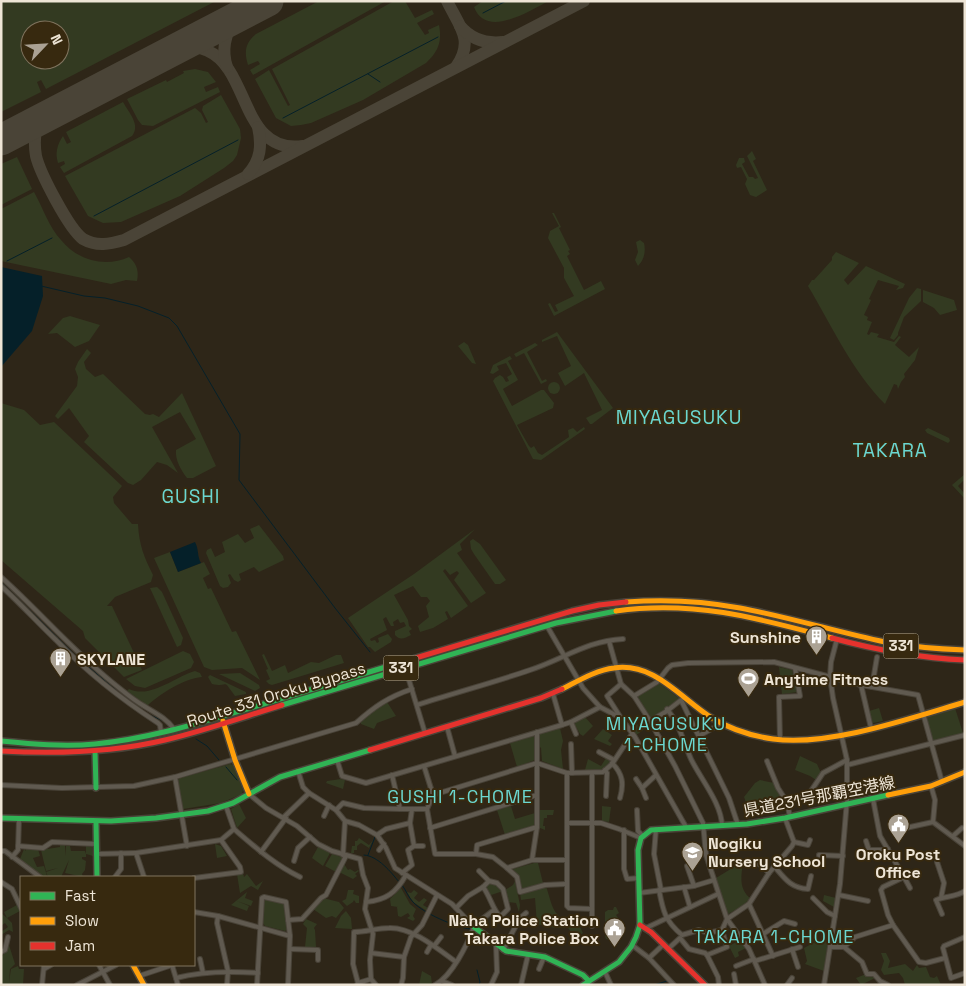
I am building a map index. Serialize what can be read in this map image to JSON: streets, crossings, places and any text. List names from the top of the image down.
{
  "streets": {
    "main road": ["331", "Route 331 Oroku Bypass", "県道231号那覇空港線"]
  },
  "districts": [
    "MIYAGUSUKU",
    "TAKARA",
    "GUSHI",
    "MIYAGUSUKU 1-CHOME",
    "GUSHI 1-CHOME",
    "TAKARA 1-CHOME"
  ],
  "places": {
    "building": ["Sunshine", "SKYLANE"],
    "sports": ["Anytime Fitness"],
    "public building": ["Oroku Post Office", "Naha Police Station Takara Police Box"],
    "school or university": ["Nogiku Nursery School"]
  },
  "legend": ["Fast", "Slow", "Jam"],
  "north": "top right"
}
